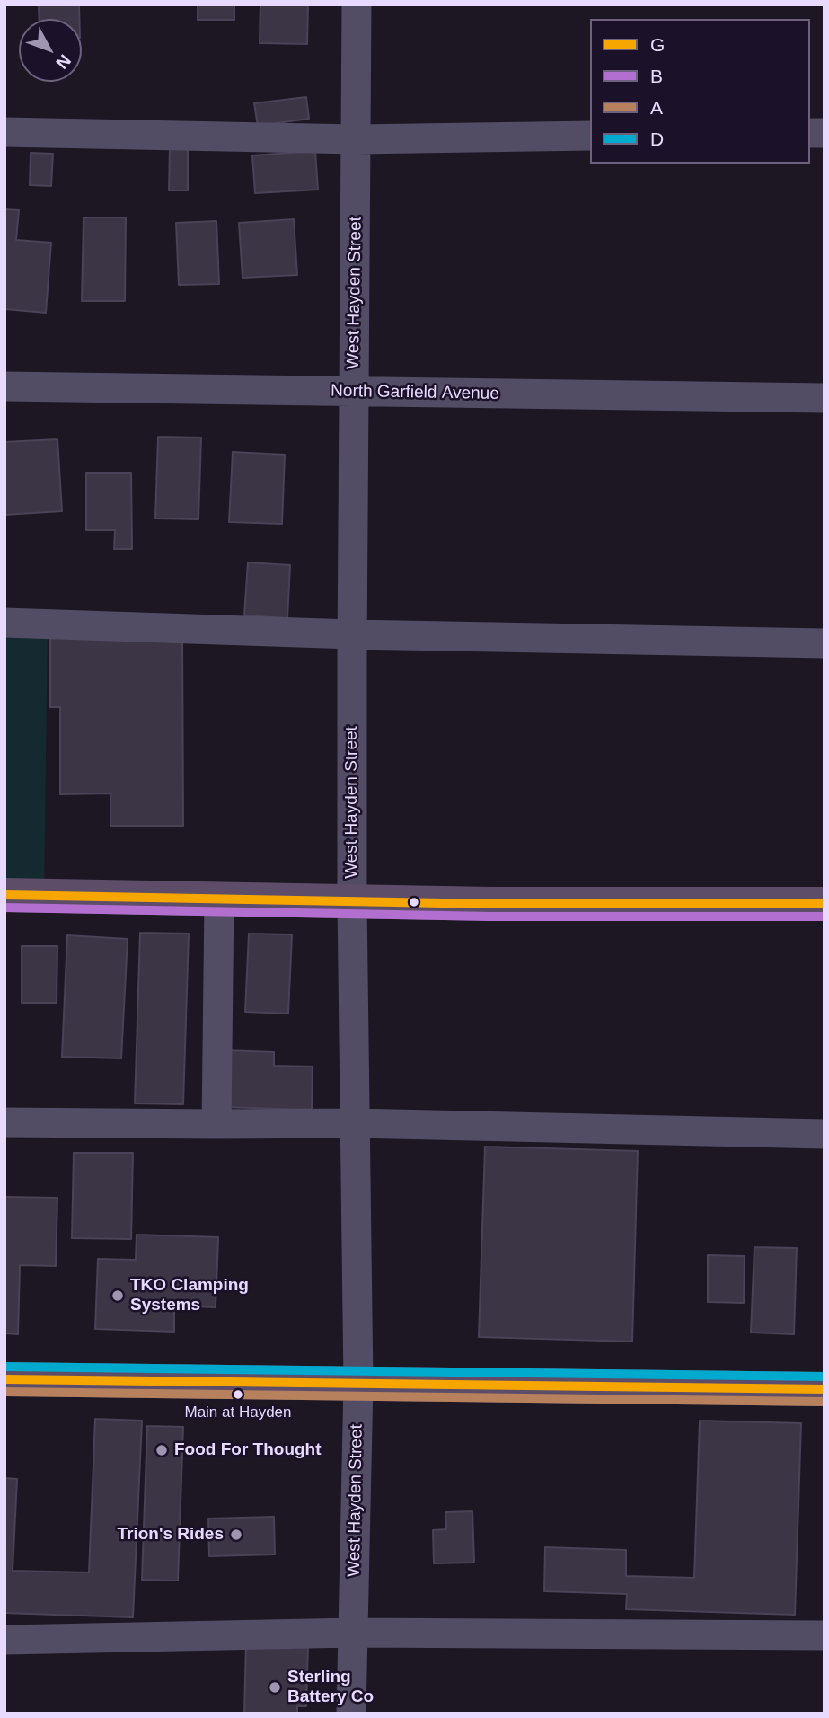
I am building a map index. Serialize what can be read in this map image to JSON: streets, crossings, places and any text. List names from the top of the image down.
{
  "streets": {
    "street": ["West Hayden Street", "North Garfield Avenue"]
  },
  "crossings": [
    ["West Hayden Street", "North Garfield Avenue"]
  ],
  "places": [
    "TKO Clamping Systems",
    "Main at Hayden",
    "Food For Thought",
    "Trion's Rides",
    "Sterling Battery Co"
  ],
  "lines": [
    "transit line G",
    "transit line B",
    "transit line D",
    "transit line A"
  ],
  "legend": [
    "G",
    "B",
    "A",
    "D"
  ],
  "north": "bottom right"
}
